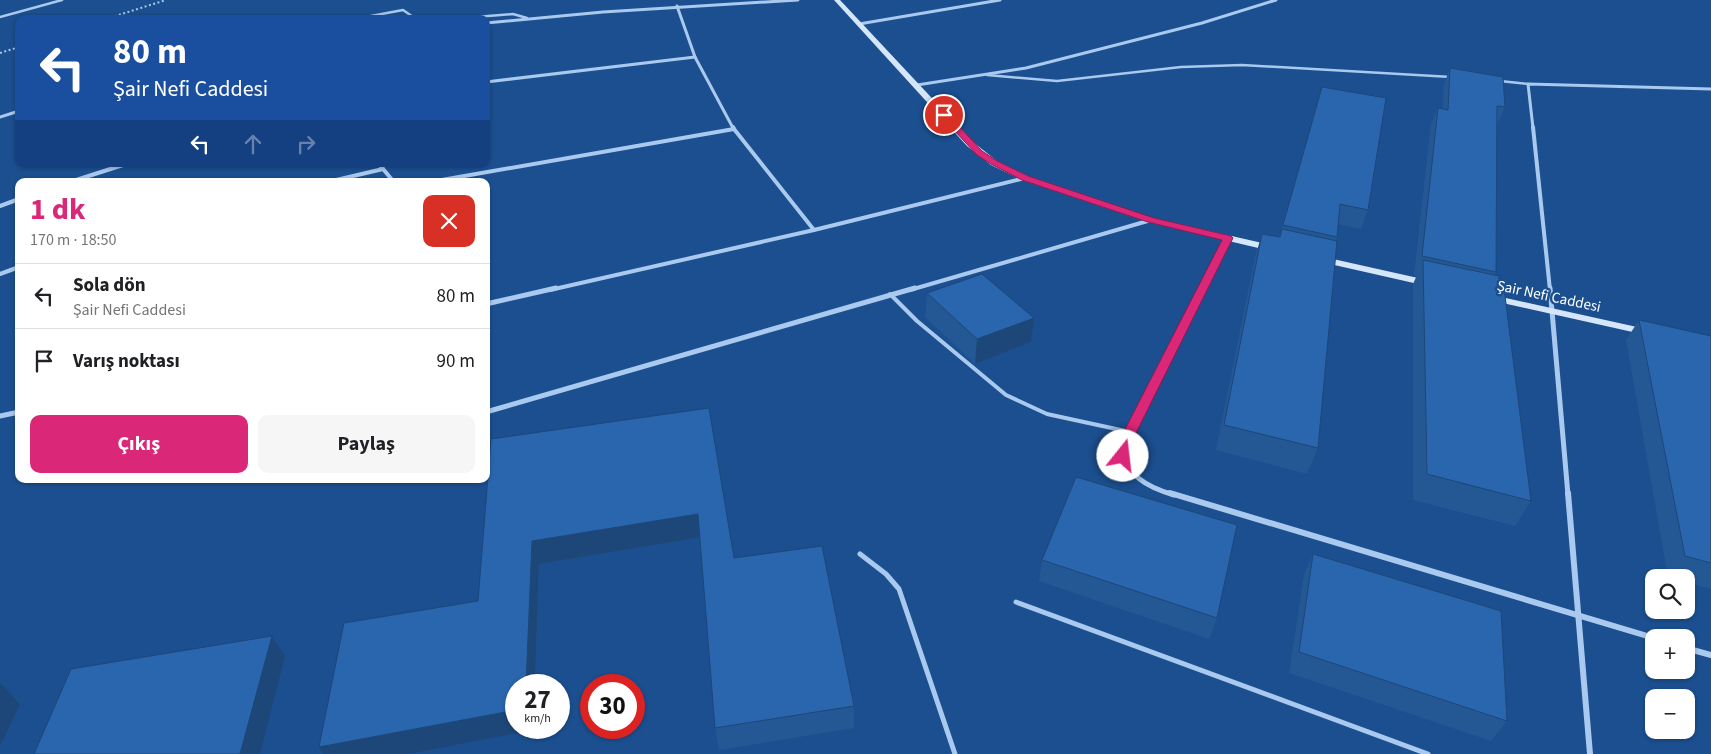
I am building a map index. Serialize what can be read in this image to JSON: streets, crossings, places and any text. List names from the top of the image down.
{
  "streets": {
    "street": ["Şair Nefi Caddesi"]
  },
  "page": {
    "turn": ["80 m", "Şair Nefi Caddesi"],
    "heading": ["1 dk", "170 m · 18:50"],
    "list": [
      {
        "name": "Sola dön",
        "note": "Şair Nefi Caddesi",
        "value": "80 m"
      },
      {
        "name": "Varış noktası",
        "value": "90 m"
      }
    ],
    "buttons": ["Çıkış", "Paylaş"],
    "map_buttons": ["+", "−"],
    "speed": "27 km/h",
    "limit": "30"
  }
}
